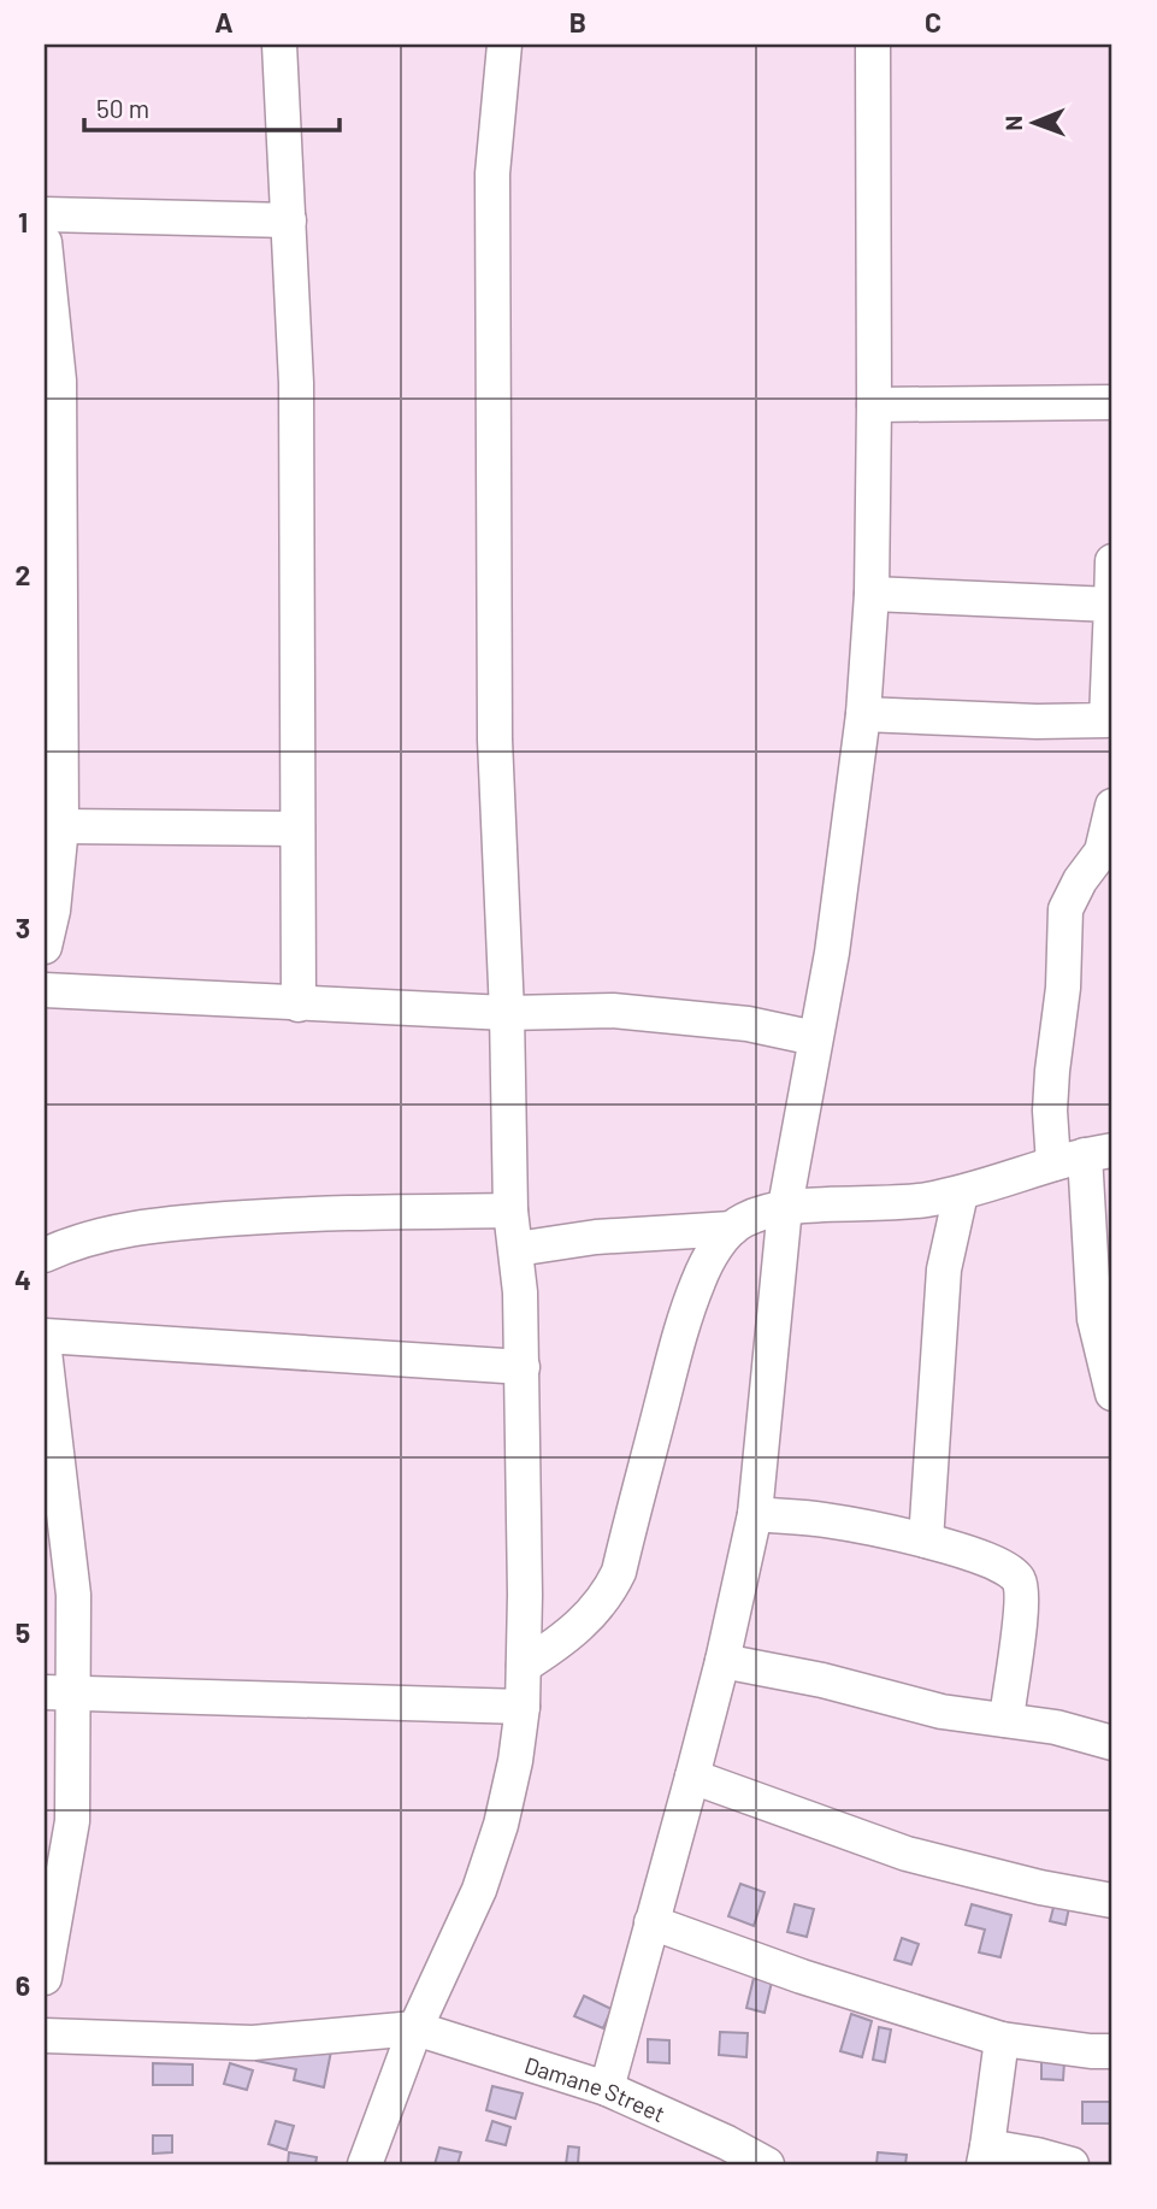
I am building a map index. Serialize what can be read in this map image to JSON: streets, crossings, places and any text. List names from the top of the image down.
{
  "streets": {
    "street": ["Damane Street"]
  },
  "scale_bar": "50 m",
  "north": "left",
  "grid": {
    "columns": ["A", "B", "C"],
    "rows": [
      "1",
      "2",
      "3",
      "4",
      "5",
      "6"
    ]
  }
}
